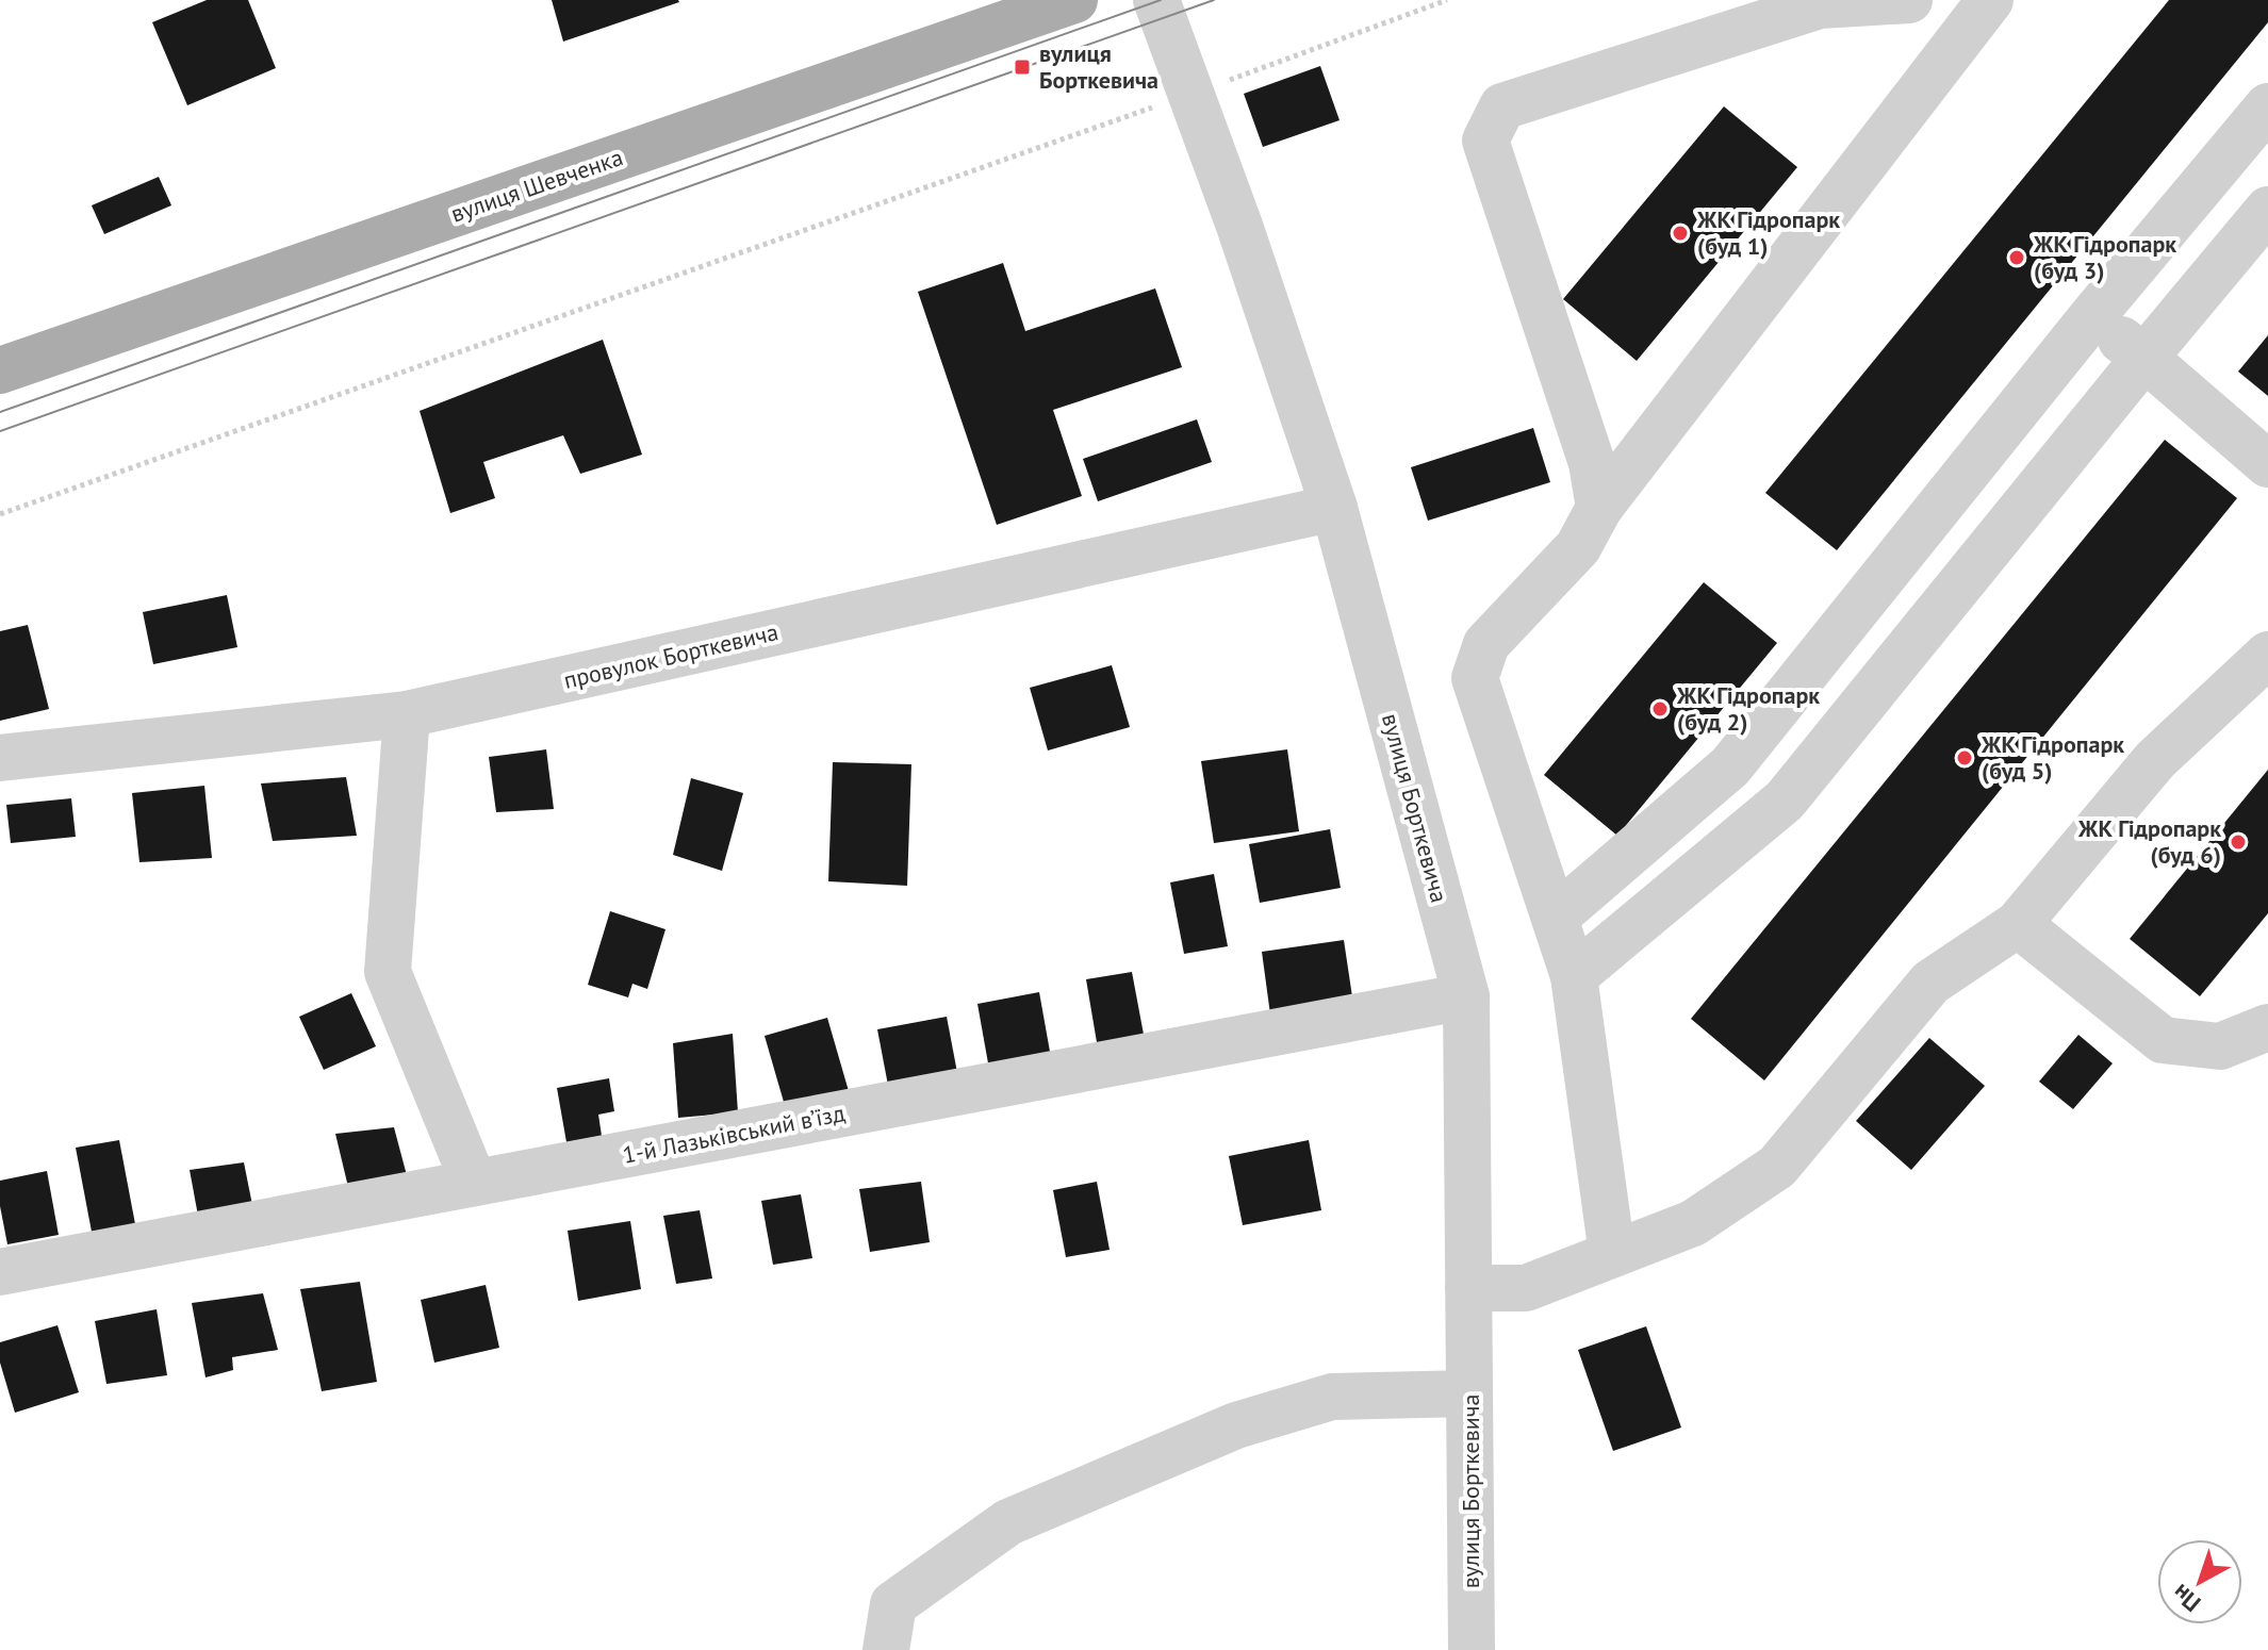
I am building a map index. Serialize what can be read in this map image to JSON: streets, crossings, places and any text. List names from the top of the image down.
{
  "streets": {
    "main road": ["вулиця Шевченка"],
    "street": ["провулок Борткевича", "вулиця Борткевича", "1-й Лазьківський в’їзд"]
  },
  "crossings": [
    ["провулок Борткевича", "вулиця Борткевича"],
    ["вулиця Борткевича", "1-й Лазьківський в’їзд"]
  ],
  "places": {
    "transit": ["вулиця Борткевича"],
    "other": [
      "ЖК Гідропарк (буд 1)",
      "ЖК Гідропарк (буд 3)",
      "ЖК Гідропарк (буд 2)",
      "ЖК Гідропарк (буд 5)",
      "ЖК Гідропарк (буд 6)"
    ]
  },
  "north": "bottom left"
}
